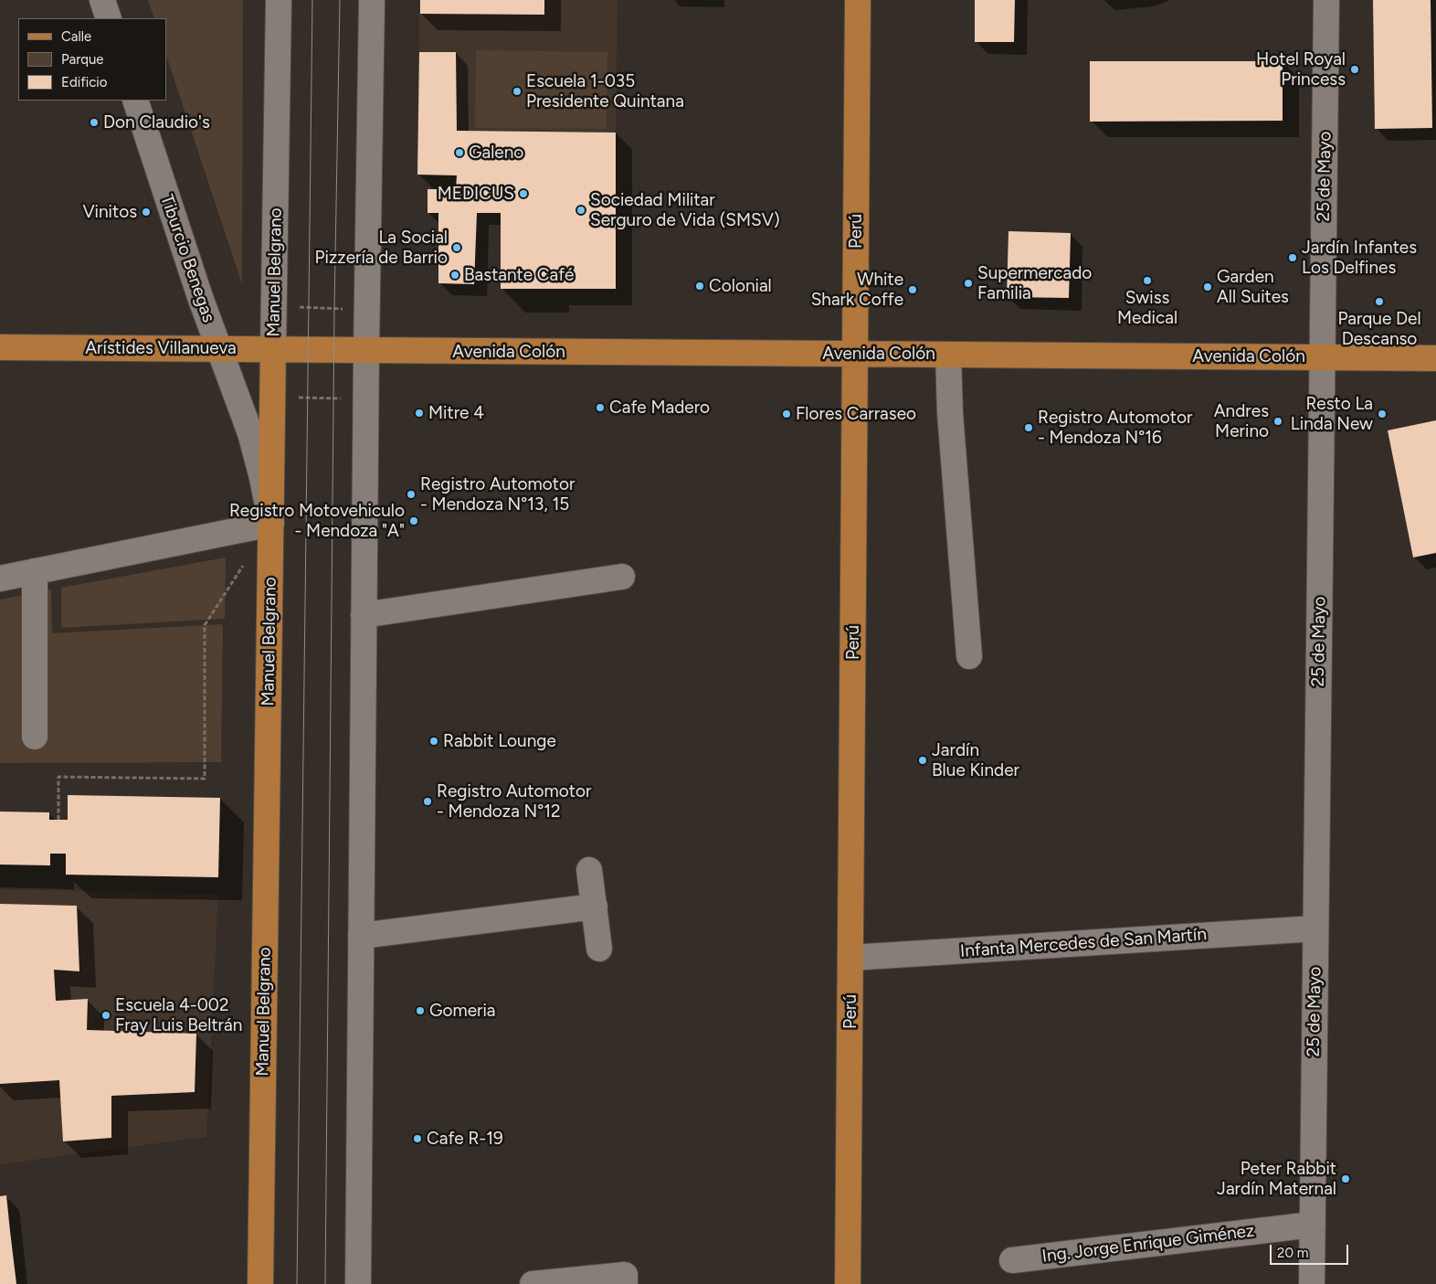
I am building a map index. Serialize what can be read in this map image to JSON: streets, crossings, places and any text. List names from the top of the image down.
{
  "streets": {
    "main road": [
      "Perú",
      "Manuel Belgrano",
      "Arístides Villanueva",
      "Avenida Colón"
    ],
    "street": [
      "25 de Mayo",
      "Tiburcio Benegas",
      "Infanta Mercedes de San Martín",
      "Ing. Jorge Enrique Giménez"
    ]
  },
  "crossings": [
    ["25 de Mayo", "Avenida Colón"],
    ["25 de Mayo", "Infanta Mercedes de San Martín"],
    ["25 de Mayo", "Ing. Jorge Enrique Giménez"],
    ["Perú", "Avenida Colón"],
    ["Perú", "Infanta Mercedes de San Martín"],
    ["Tiburcio Benegas", "Manuel Belgrano"],
    ["Tiburcio Benegas", "Arístides Villanueva"],
    ["Manuel Belgrano", "Arístides Villanueva"],
    ["Arístides Villanueva", "Avenida Colón"]
  ],
  "places": [
    "Hotel Royal Princess",
    "Escuela 1-035 Presidente Quintana",
    "Don Claudio's",
    "Galeno",
    "MEDICUS",
    "Sociedad Militar Serguro de Vida (SMSV)",
    "Vinitos",
    "La Social Pizzería de Barrio",
    "Jardín Infantes Los Delfines",
    "Bastante Café",
    "Swiss Medical",
    "Supermercado Familia",
    "Colonial",
    "Garden All Suites",
    "White Shark Coffe",
    "Parque Del Descanso",
    "Cafe Madero",
    "Mitre 4",
    "Flores Carraseo",
    "Resto La Linda New",
    "Andres Merino",
    "Registro Automotor - Mendoza N°16",
    "Registro Automotor - Mendoza N°13, 15",
    "Registro Motovehiculo - Mendoza \"A\"",
    "Rabbit Lounge",
    "Jardín Blue Kinder",
    "Registro Automotor - Mendoza N°12",
    "Gomeria",
    "Escuela 4-002 Fray Luis Beltrán",
    "Cafe R-19",
    "Peter Rabbit Jardín Maternal"
  ],
  "legend": ["Calle", "Parque", "Edificio"],
  "scale_bar": "20 m"
}
